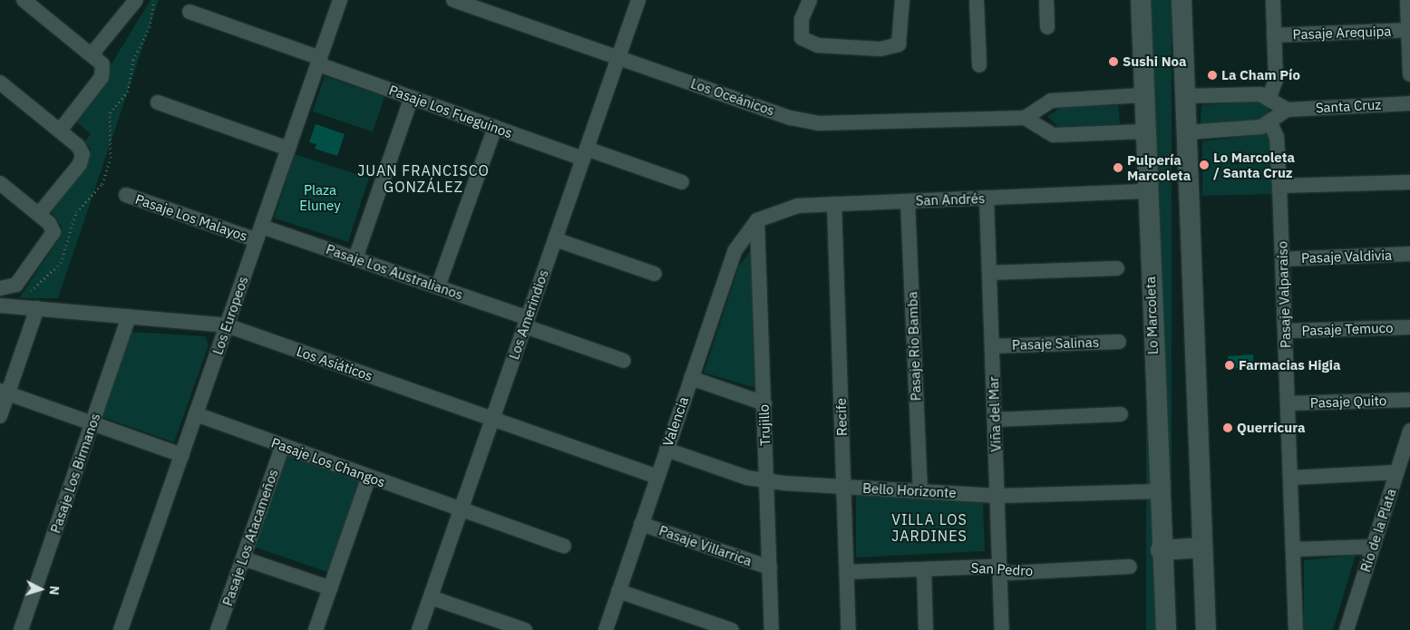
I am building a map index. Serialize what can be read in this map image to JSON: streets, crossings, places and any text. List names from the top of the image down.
{
  "streets": {
    "main road": ["Lo Marcoleta"],
    "street": [
      "Pasaje Arequipa",
      "Los Oceánicos",
      "Santa Cruz",
      "Pasaje Los Fueguinos",
      "San Andrés",
      "Pasaje Los Malayos",
      "Pasaje Valdivia",
      "Pasaje Los Australianos",
      "Pasaje Valparaíso",
      "Los Amerindios",
      "Los Europeos",
      "Pasaje Temuco",
      "Pasaje Salinas",
      "Pasaje Río Bamba",
      "Los Asiáticos",
      "Pasaje Quito",
      "Viña del Mar",
      "Recife",
      "Valencia",
      "Trujillo",
      "Pasaje Los Changos",
      "Pasaje Los Birmanos",
      "Bello Horizonte",
      "Río de la Plata",
      "Pasaje Los Atacameños",
      "Pasaje Villarrica",
      "San Pedro"
    ]
  },
  "crossings": [
    ["Los Oceánicos", "Los Amerindios"],
    ["Pasaje Los Fueguinos", "Los Amerindios"],
    ["Pasaje Los Fueguinos", "Los Europeos"],
    ["San Andrés", "Lo Marcoleta"],
    ["San Andrés", "Pasaje Río Bamba"],
    ["San Andrés", "Viña del Mar"],
    ["San Andrés", "Recife"],
    ["San Andrés", "Valencia"],
    ["San Andrés", "Trujillo"],
    ["Pasaje Los Malayos", "Pasaje Los Australianos"],
    ["Pasaje Los Malayos", "Los Europeos"],
    ["Pasaje Valdivia", "Pasaje Valparaíso"],
    ["Pasaje Los Australianos", "Los Amerindios"],
    ["Pasaje Los Australianos", "Los Europeos"],
    ["Pasaje Valparaíso", "Pasaje Temuco"],
    ["Pasaje Valparaíso", "Pasaje Quito"],
    ["Los Amerindios", "Los Asiáticos"],
    ["Los Amerindios", "Pasaje Los Changos"],
    ["Los Europeos", "Los Asiáticos"],
    ["Los Europeos", "Pasaje Los Changos"],
    ["Lo Marcoleta", "Bello Horizonte"],
    ["Pasaje Salinas", "Viña del Mar"],
    ["Pasaje Río Bamba", "Bello Horizonte"],
    ["Los Asiáticos", "Valencia"],
    ["Los Asiáticos", "Pasaje Los Birmanos"],
    ["Viña del Mar", "Bello Horizonte"],
    ["Viña del Mar", "San Pedro"],
    ["Recife", "Bello Horizonte"],
    ["Recife", "San Pedro"],
    ["Valencia", "Trujillo"],
    ["Valencia", "Bello Horizonte"],
    ["Valencia", "Pasaje Villarrica"],
    ["Trujillo", "Bello Horizonte"],
    ["Trujillo", "Pasaje Villarrica"],
    ["Pasaje Los Changos", "Pasaje Los Atacameños"]
  ],
  "districts": ["JUAN FRANCISCO GONZÁLEZ", "VILLA LOS JARDINES"],
  "parks": ["Plaza Eluney"],
  "places": [
    "Sushi Noa",
    "La Cham Pío",
    "Lo Marcoleta / Santa Cruz",
    "Pulpería Marcoleta",
    "Farmacias Higia",
    "Querricura"
  ],
  "north": "right"
}
